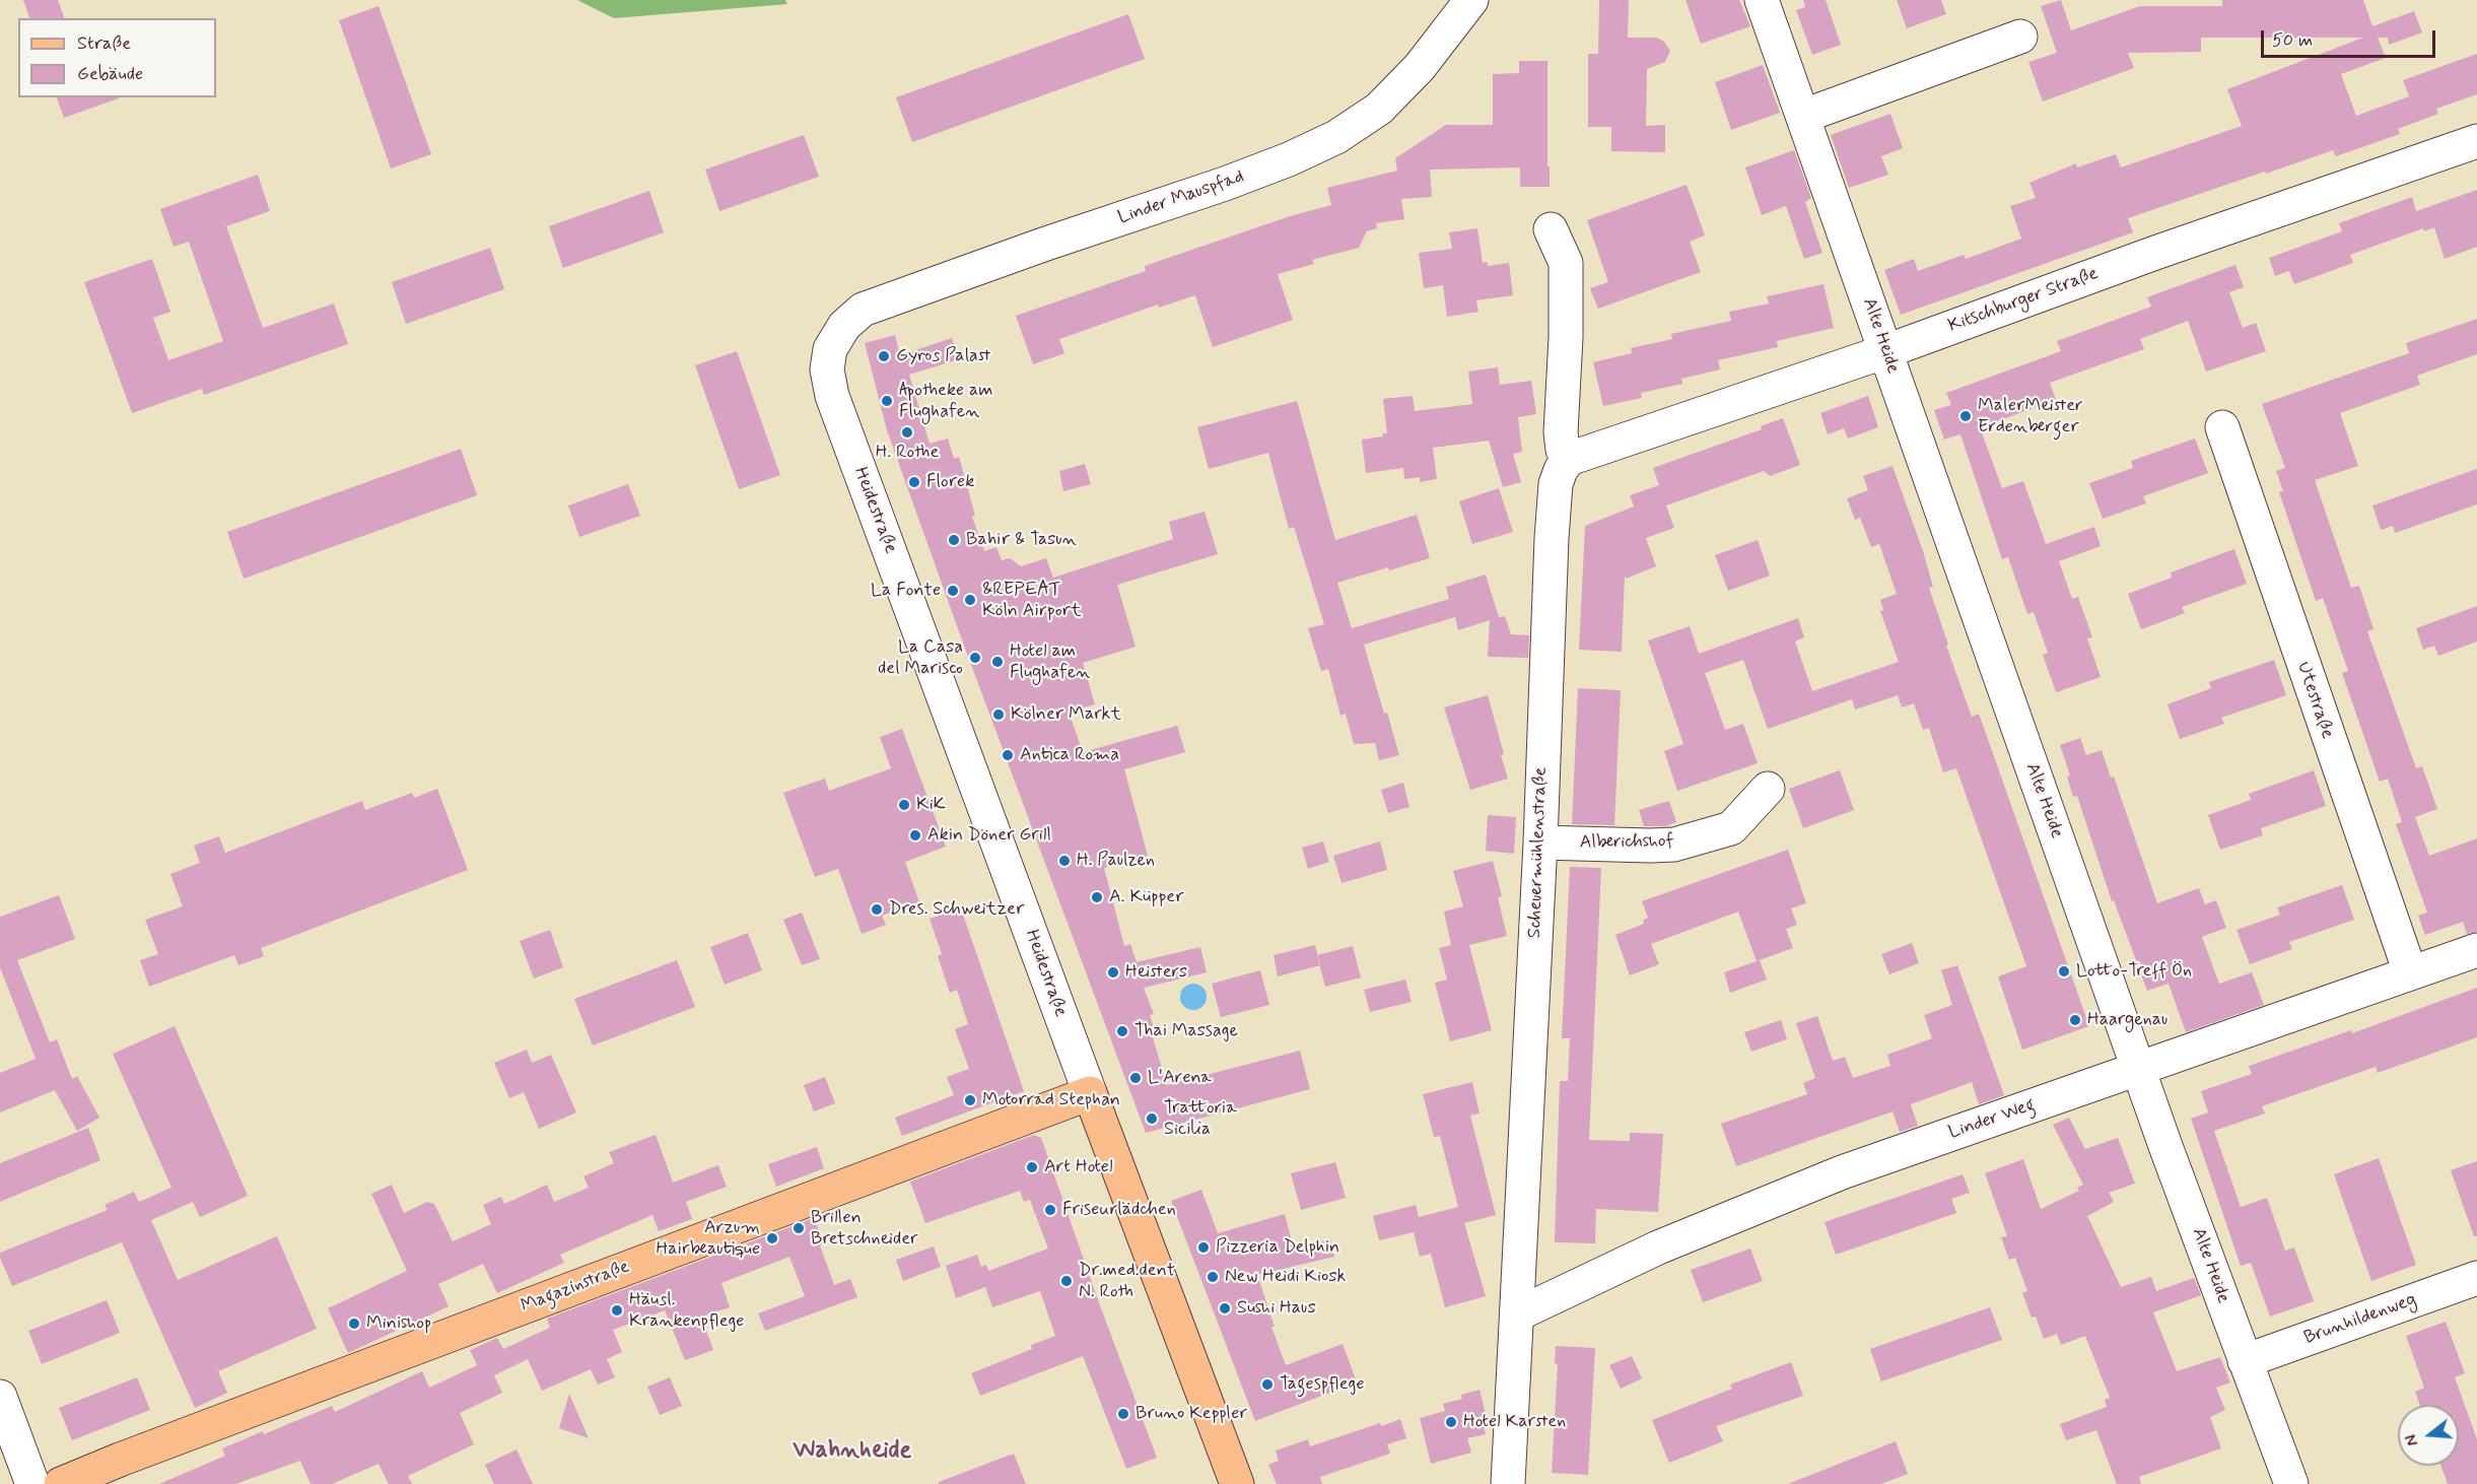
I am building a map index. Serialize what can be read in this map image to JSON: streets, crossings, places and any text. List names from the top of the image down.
{
  "streets": {
    "main road": ["Heidestraße", "Magazinstraße"],
    "street": [
      "Linder Mauspfad",
      "Kitschburger Straße",
      "Alte Heide",
      "Utestraße",
      "Alberichshof",
      "Scheuermühlenstraße",
      "Linder Weg",
      "Brunhildenweg"
    ]
  },
  "crossings": [
    ["Linder Mauspfad", "Heidestraße"],
    ["Kitschburger Straße", "Alte Heide"],
    ["Kitschburger Straße", "Scheuermühlenstraße"],
    ["Alte Heide", "Linder Weg"],
    ["Alte Heide", "Brunhildenweg"],
    ["Heidestraße", "Magazinstraße"],
    ["Utestraße", "Linder Weg"],
    ["Alberichshof", "Scheuermühlenstraße"],
    ["Scheuermühlenstraße", "Linder Weg"]
  ],
  "districts": ["Wahnheide"],
  "places": [
    "Gyros Palast",
    "Apotheke am Flughafen",
    "MalerMeister Erdenberger",
    "H. Rothe",
    "Florek",
    "Bahir & Tasun",
    "La Fonte",
    "&REPEAT Köln Airport",
    "La Casa del Marisco",
    "Hotel am Flughafen",
    "Kölner Markt",
    "Antica Roma",
    "KiK",
    "Akin Döner Grill",
    "H. Paulzen",
    "A. Küpper",
    "Dres. Schweitzer",
    "Lotto-Treff Ön",
    "Heisters",
    "Haargenau",
    "Thai Massage",
    "L'Arena",
    "Motorrad Stephan",
    "Trattoria Sicilia",
    "Art Hotel",
    "Friseurlädchen",
    "Brillen Bretschneider",
    "Arzum Hairbeautique",
    "Pizzeria Delphin",
    "New Heidi Kiosk",
    "Dr.med.dent N. Roth",
    "Sushi Haus",
    "Häusl. Krankenpflege",
    "Minishop",
    "Tagespflege",
    "Bruno Keppler",
    "Hotel Karsten"
  ],
  "legend": ["Straße", "Gebäude"],
  "scale_bar": "50 m",
  "north": "left"
}
